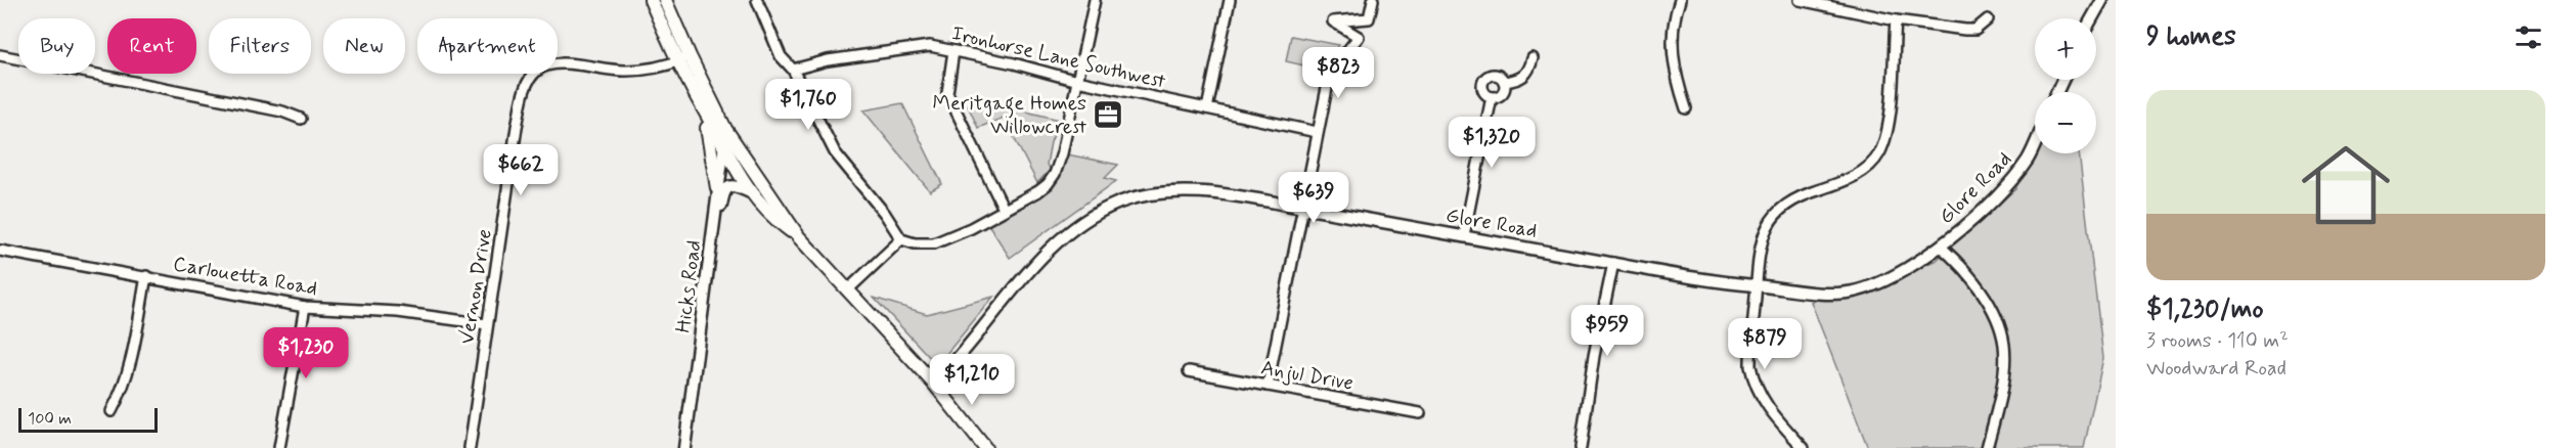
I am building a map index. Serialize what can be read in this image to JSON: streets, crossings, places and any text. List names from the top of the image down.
{
  "streets": {
    "street": [
      "Ironhorse Lane Southwest",
      "Glore Road",
      "Carlouetta Road",
      "Vernon Drive",
      "Hicks Road",
      "Anjul Drive"
    ]
  },
  "crossings": [
    ["Carlouetta Road", "Vernon Drive"]
  ],
  "places": {
    "office": ["Meritgage Homes Willowcrest"]
  },
  "scale_bar": "100 m",
  "page": {
    "heading": "9 homes",
    "map_buttons": ["+", "−"],
    "chip": [
      "Buy",
      "Rent",
      "Filters",
      "New",
      "Apartment"
    ],
    "price": [
      "$823",
      "$1,760",
      "$1,320",
      "$662",
      "$639",
      "$959",
      "$879",
      "$1,230",
      "$1,210"
    ],
    "list": [
      {
        "name": "$1,230/mo",
        "note": "3 rooms · 110 m² · Woodward Road"
      }
    ],
    "scale": "100 m"
  }
}
